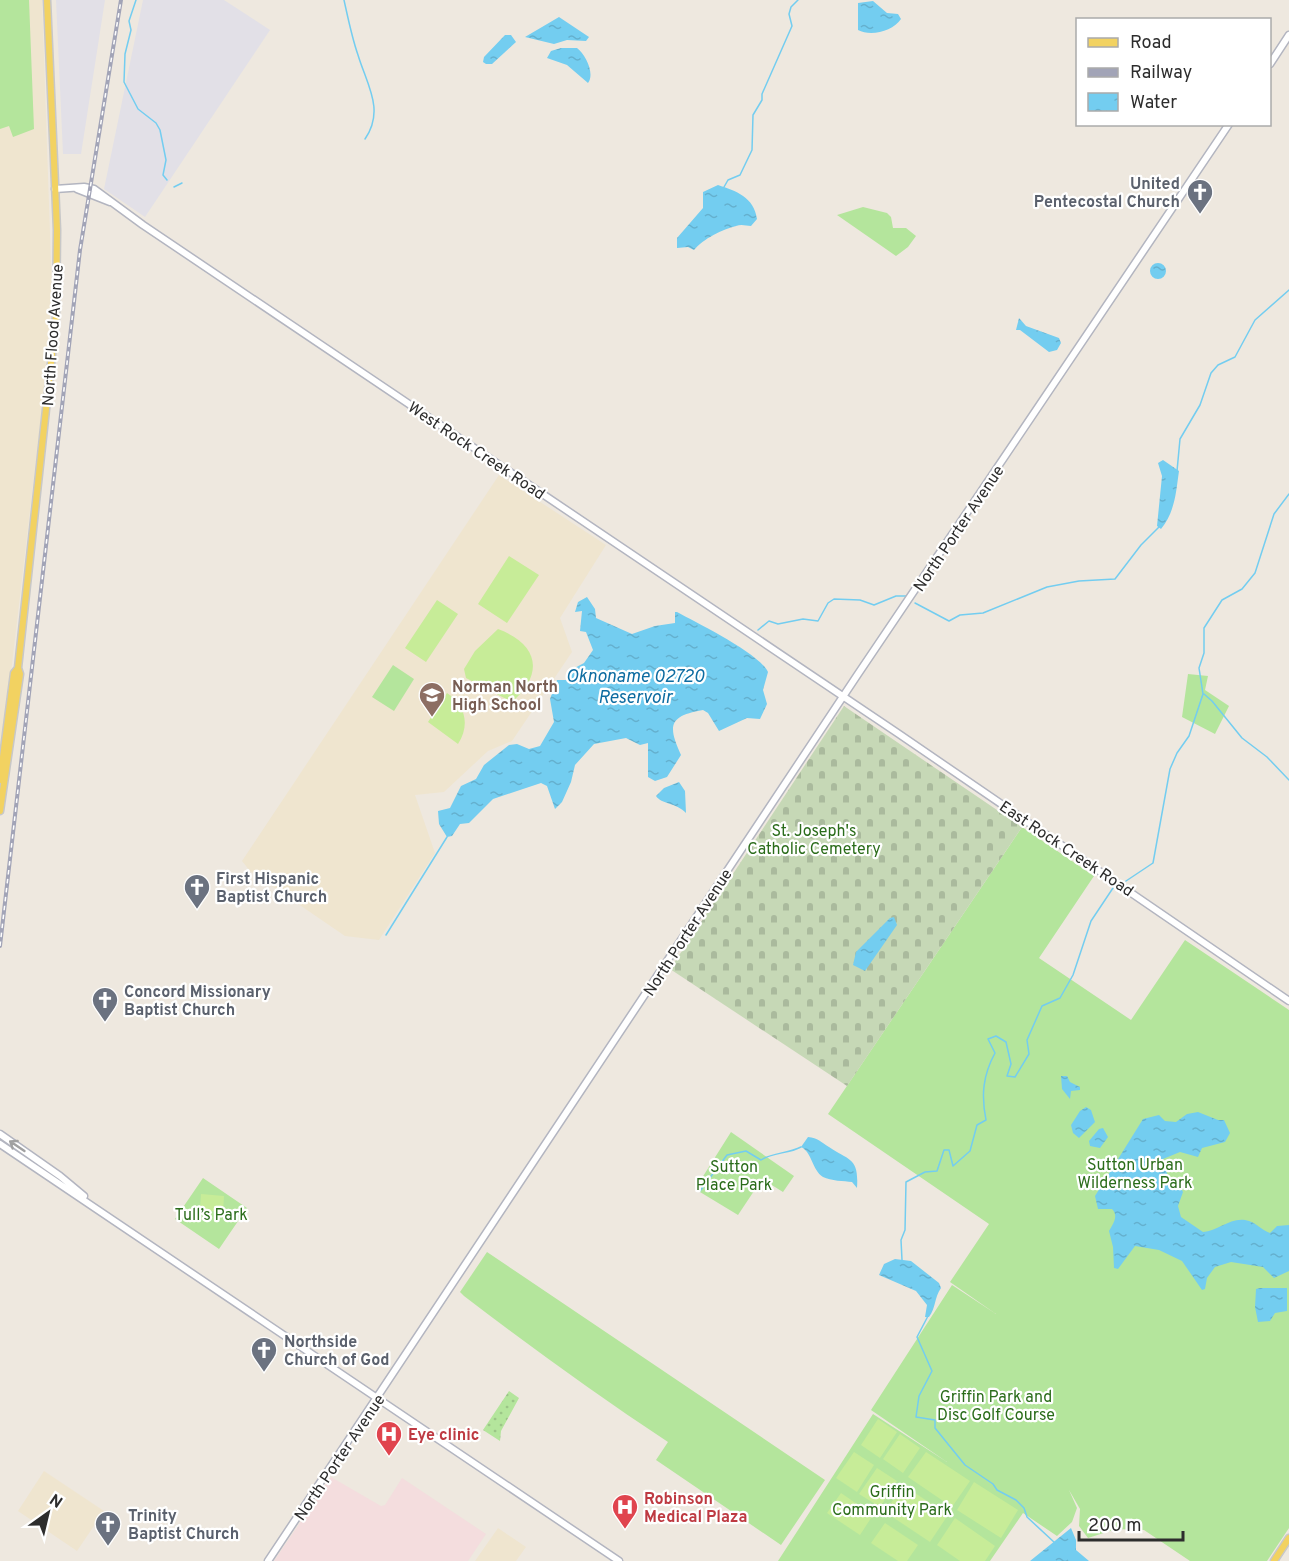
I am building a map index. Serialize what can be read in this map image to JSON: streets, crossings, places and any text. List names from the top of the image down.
{
  "streets": {
    "main road": [
      "North Flood Avenue",
      "West Rock Creek Road",
      "North Porter Avenue",
      "East Rock Creek Road"
    ]
  },
  "crossings": [
    ["North Flood Avenue", "West Rock Creek Road"],
    ["West Rock Creek Road", "North Porter Avenue"],
    ["West Rock Creek Road", "East Rock Creek Road"],
    ["North Porter Avenue", "East Rock Creek Road"]
  ],
  "water": ["Oknoname 02720 Reservoir"],
  "parks": [
    "St. Joseph's Catholic Cemetery",
    "Sutton Urban Wilderness Park",
    "Sutton Place Park",
    "Tull’s Park",
    "Griffin Park and Disc Golf Course",
    "Griffin Community Park"
  ],
  "places": {
    "church": [
      "United Pentecostal Church",
      "First Hispanic Baptist Church",
      "Concord Missionary Baptist Church",
      "Northside Church of God",
      "Trinity Baptist Church"
    ],
    "school or university": ["Norman North High School"],
    "hospital": ["Eye clinic", "Robinson Medical Plaza"]
  },
  "legend": ["Road", "Railway", "Water"],
  "scale_bar": "200 m",
  "north": "top right"
}
